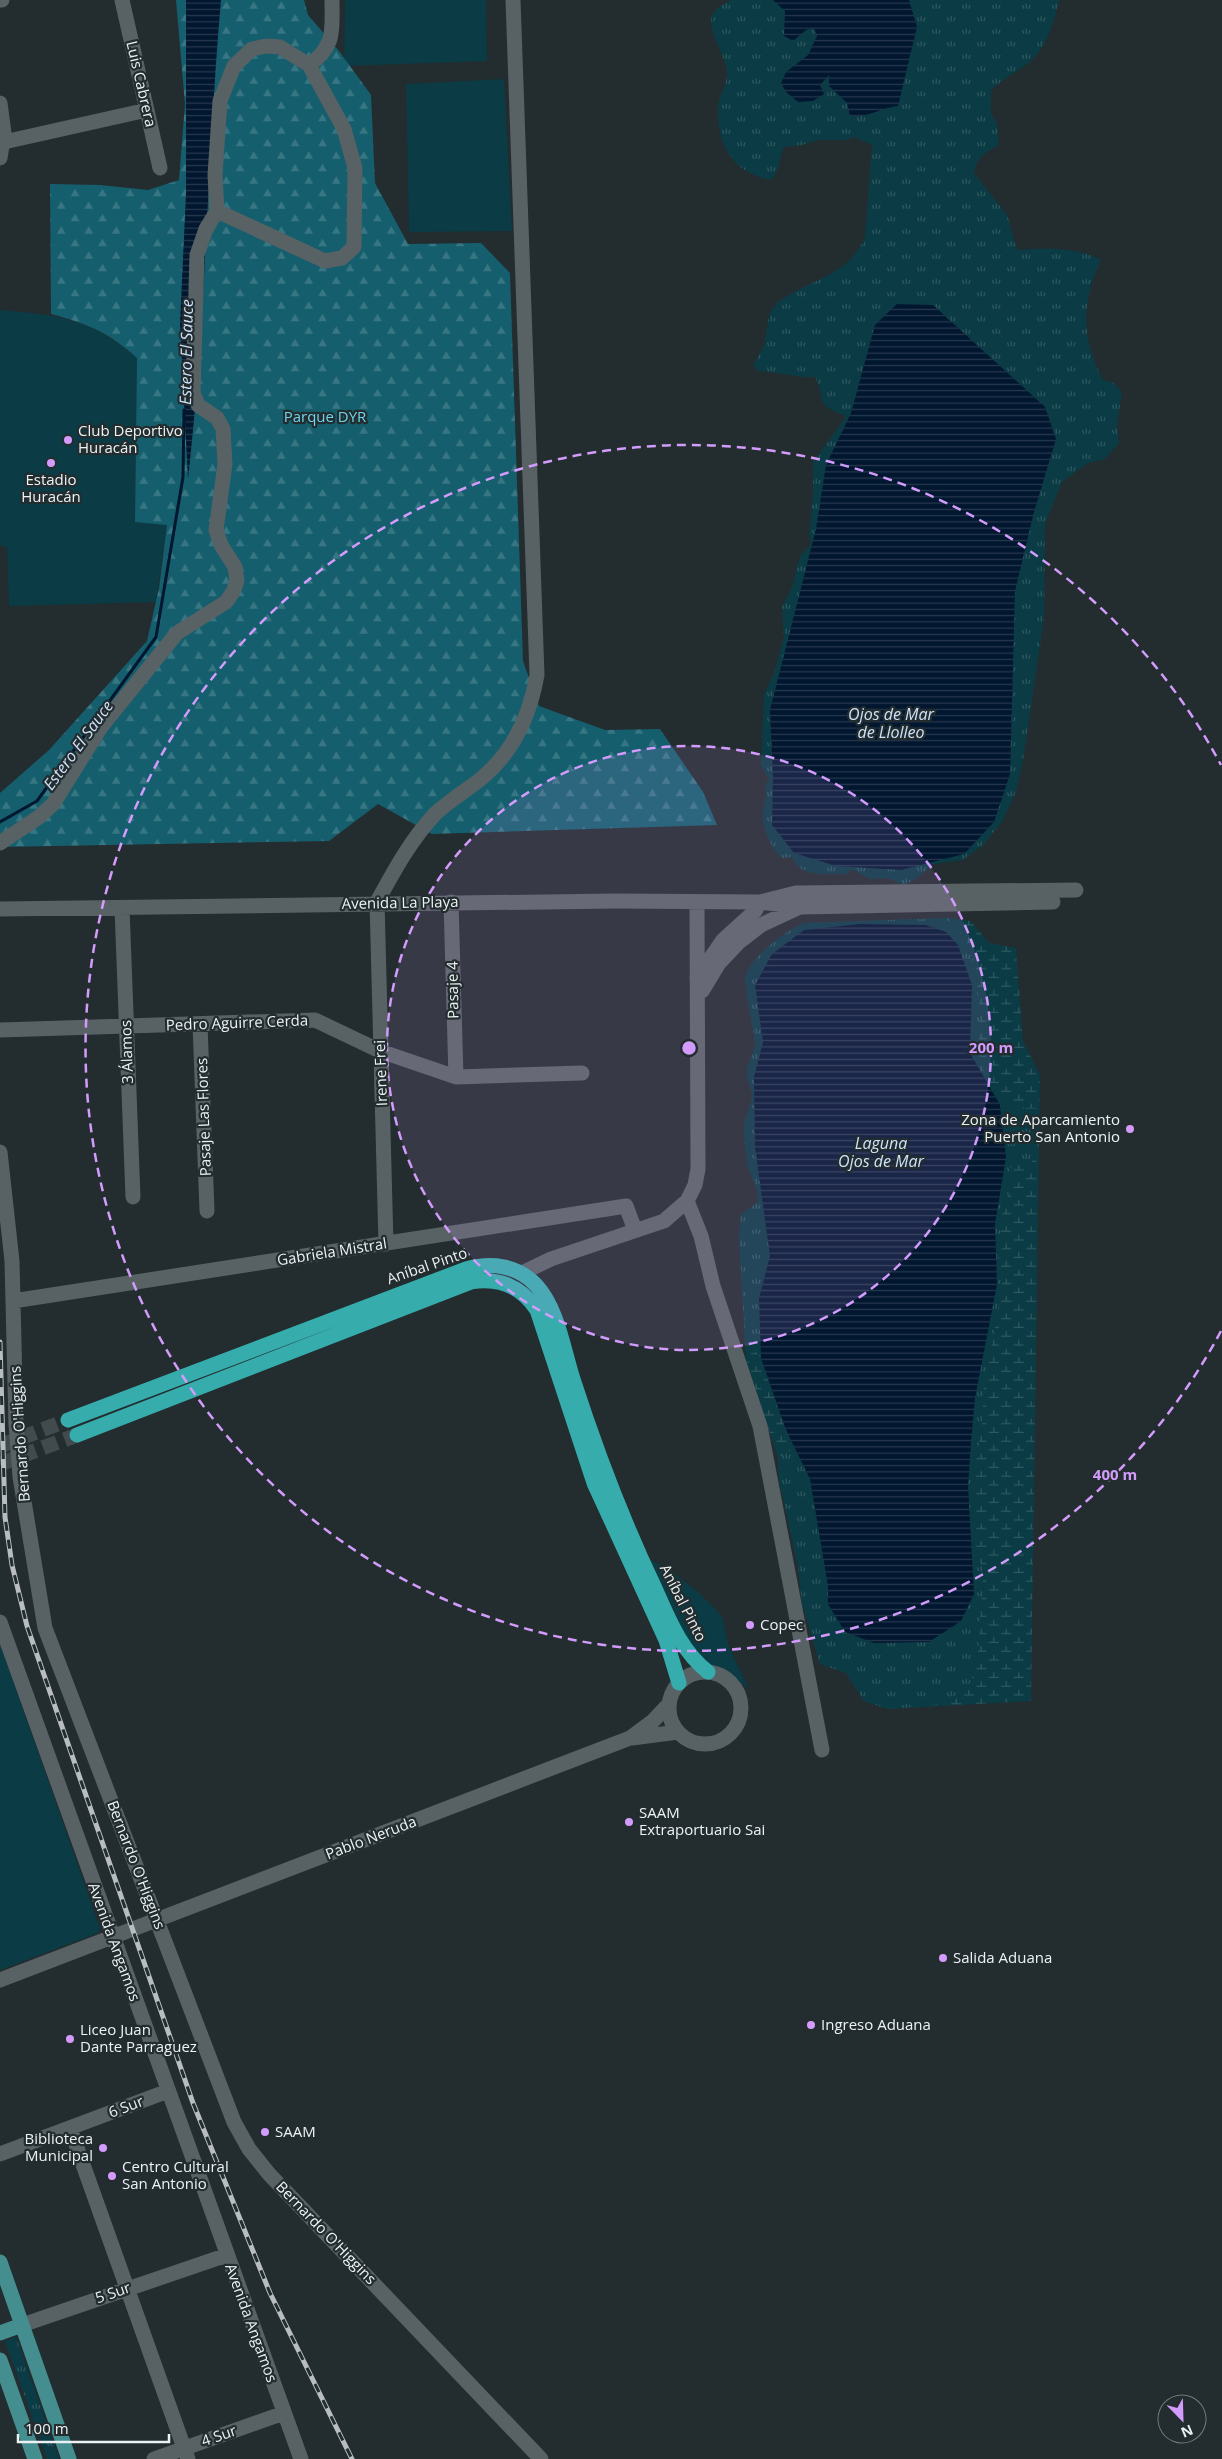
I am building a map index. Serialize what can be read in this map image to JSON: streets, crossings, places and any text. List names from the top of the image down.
{
  "streets": {
    "highway": ["Aníbal Pinto"],
    "main road": ["5 Sur"],
    "street": [
      "Luis Cabrera",
      "Avenida La Playa",
      "Pasaje 4",
      "Pedro Aguirre Cerda",
      "3 Álamos",
      "Irene Frei",
      "Pasaje Las Flores",
      "Gabriela Mistral",
      "Bernardo O'Higgins",
      "Pablo Neruda",
      "Avenida Angamos",
      "6 Sur",
      "4 Sur"
    ]
  },
  "crossings": [
    ["Avenida La Playa", "Pasaje 4"],
    ["Avenida La Playa", "3 Álamos"],
    ["Avenida La Playa", "Irene Frei"],
    ["Pasaje 4", "Pedro Aguirre Cerda"],
    ["Pedro Aguirre Cerda", "3 Álamos"],
    ["Pedro Aguirre Cerda", "Irene Frei"],
    ["Pedro Aguirre Cerda", "Pasaje Las Flores"],
    ["Irene Frei", "Gabriela Mistral"],
    ["Gabriela Mistral", "Bernardo O'Higgins"],
    ["Aníbal Pinto", "Pablo Neruda"],
    ["Bernardo O'Higgins", "Pablo Neruda"],
    ["Pablo Neruda", "Avenida Angamos"],
    ["Avenida Angamos", "6 Sur"],
    ["Avenida Angamos", "5 Sur"],
    ["Avenida Angamos", "4 Sur"]
  ],
  "water": ["Estero El Sauce", "Ojos de Mar de Llolleo", "Laguna Ojos de Mar"],
  "parks": ["Parque DYR"],
  "places": [
    "Club Deportivo Huracán",
    "Estadio Huracán",
    "Zona de Aparcamiento Puerto San Antonio",
    "Copec",
    "SAAM Extraportuario Sai",
    "Salida Aduana",
    "Ingreso Aduana",
    "Liceo Juan Dante Parraguez",
    "SAAM",
    "Biblioteca Municipal",
    "Centro Cultural San Antonio"
  ],
  "scale_bar": "100 m",
  "north": "bottom right",
  "rings": ["200 m", "400 m"]
}
